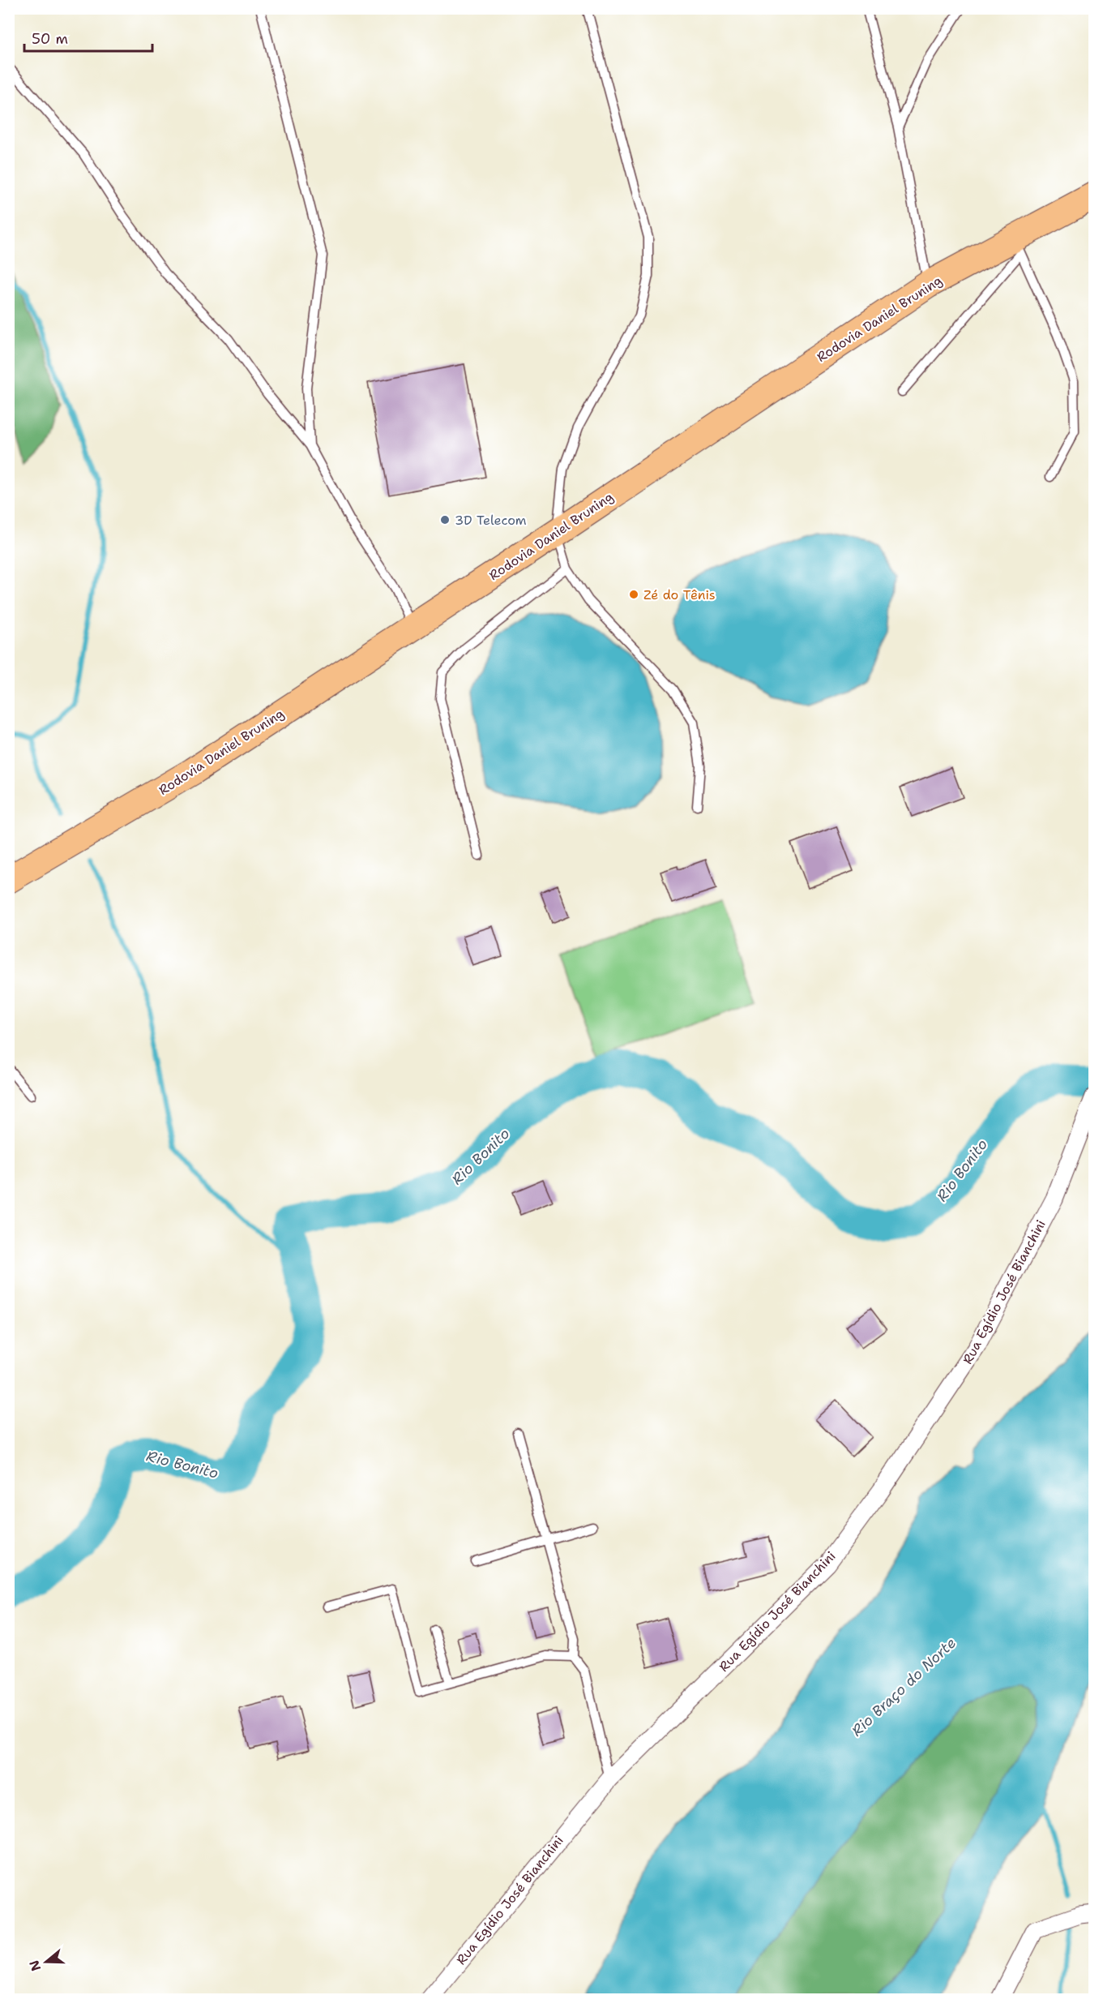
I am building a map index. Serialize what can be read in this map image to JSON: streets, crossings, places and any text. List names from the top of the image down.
{
  "streets": {
    "main road": ["Rodovia Daniel Bruning"],
    "street": ["Rua Egídio José Bianchini"]
  },
  "water": ["Rio Bonito", "Rio Braço do Norte"],
  "places": ["3D Telecom", "Zé do Tênis"],
  "scale_bar": "50 m",
  "north": "left"
}
